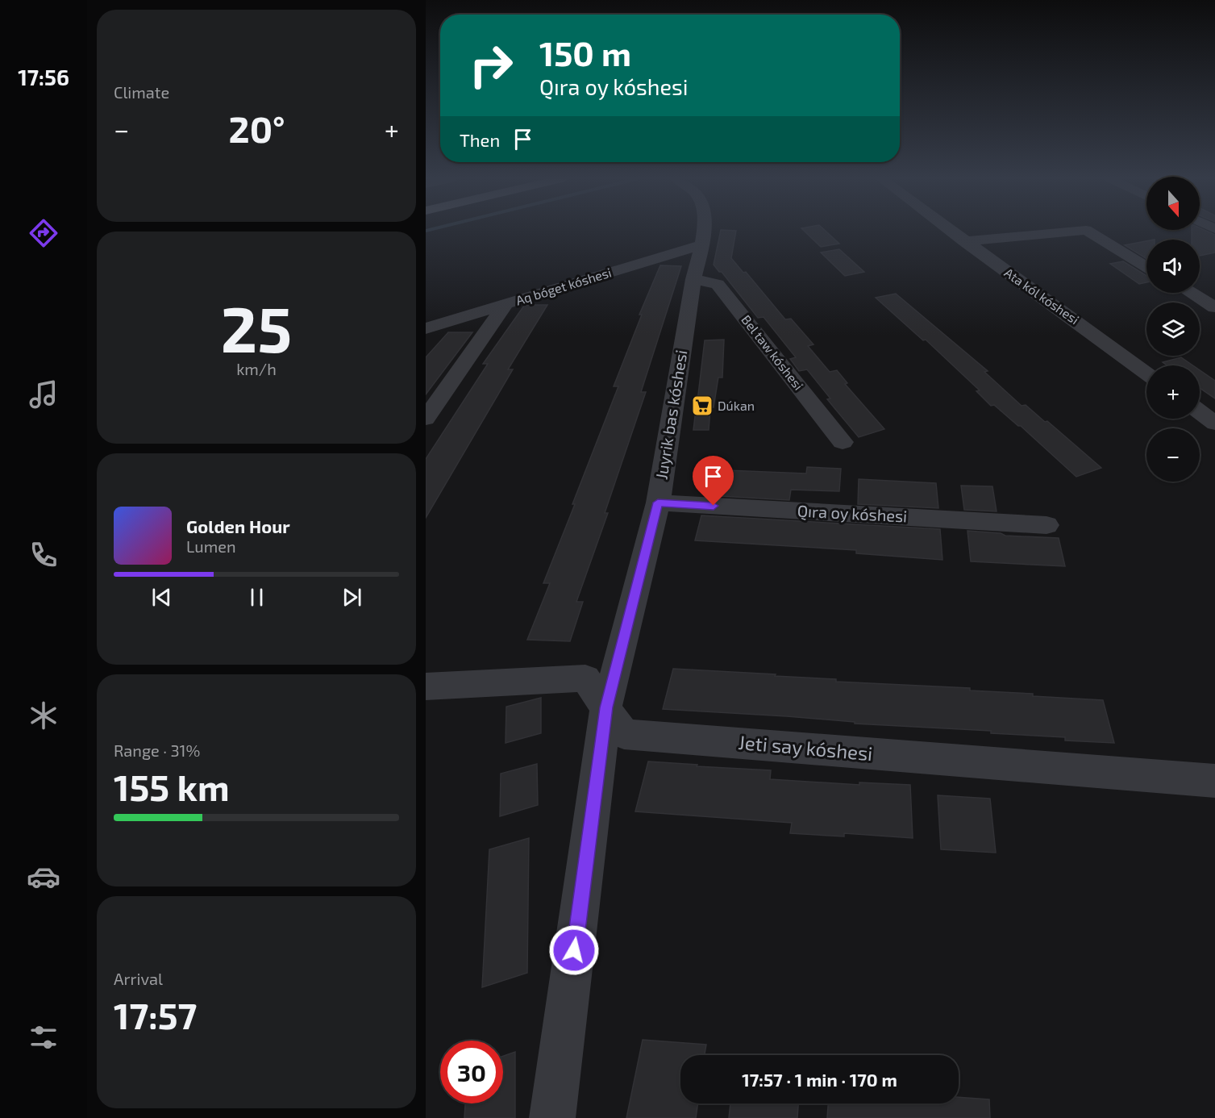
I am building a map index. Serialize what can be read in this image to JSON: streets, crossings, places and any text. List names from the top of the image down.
{
  "streets": {
    "street": [
      "Aq bóget kóshesi",
      "Ata kól kóshesi",
      "Bel taw kóshesi",
      "Juyrik bas kóshesi",
      "Qıra oy kóshesi",
      "Jeti say kóshesi"
    ]
  },
  "crossings": [
    ["Aq bóget kóshesi", "Juyrik bas kóshesi"],
    ["Bel taw kóshesi", "Juyrik bas kóshesi"],
    ["Juyrik bas kóshesi", "Qıra oy kóshesi"],
    ["Juyrik bas kóshesi", "Jeti say kóshesi"]
  ],
  "places": {
    "supermarket": ["Dúkan"]
  },
  "north": "bottom",
  "page": {
    "tabs": "17:56",
    "tile": [
      "Climate",
      ["25", "km/h"],
      ["Range · 31%", "155 km"],
      ["Arrival", "17:57"]
    ],
    "turn": ["150 m", "Qıra oy kóshesi"],
    "heat": ["−", "20°", "+"],
    "then": "Then",
    "map_buttons": ["+", "−"],
    "song": ["Golden Hour", "Lumen"],
    "limit": "30",
    "trip": "17:57 · 1 min · 170 m"
  }
}
